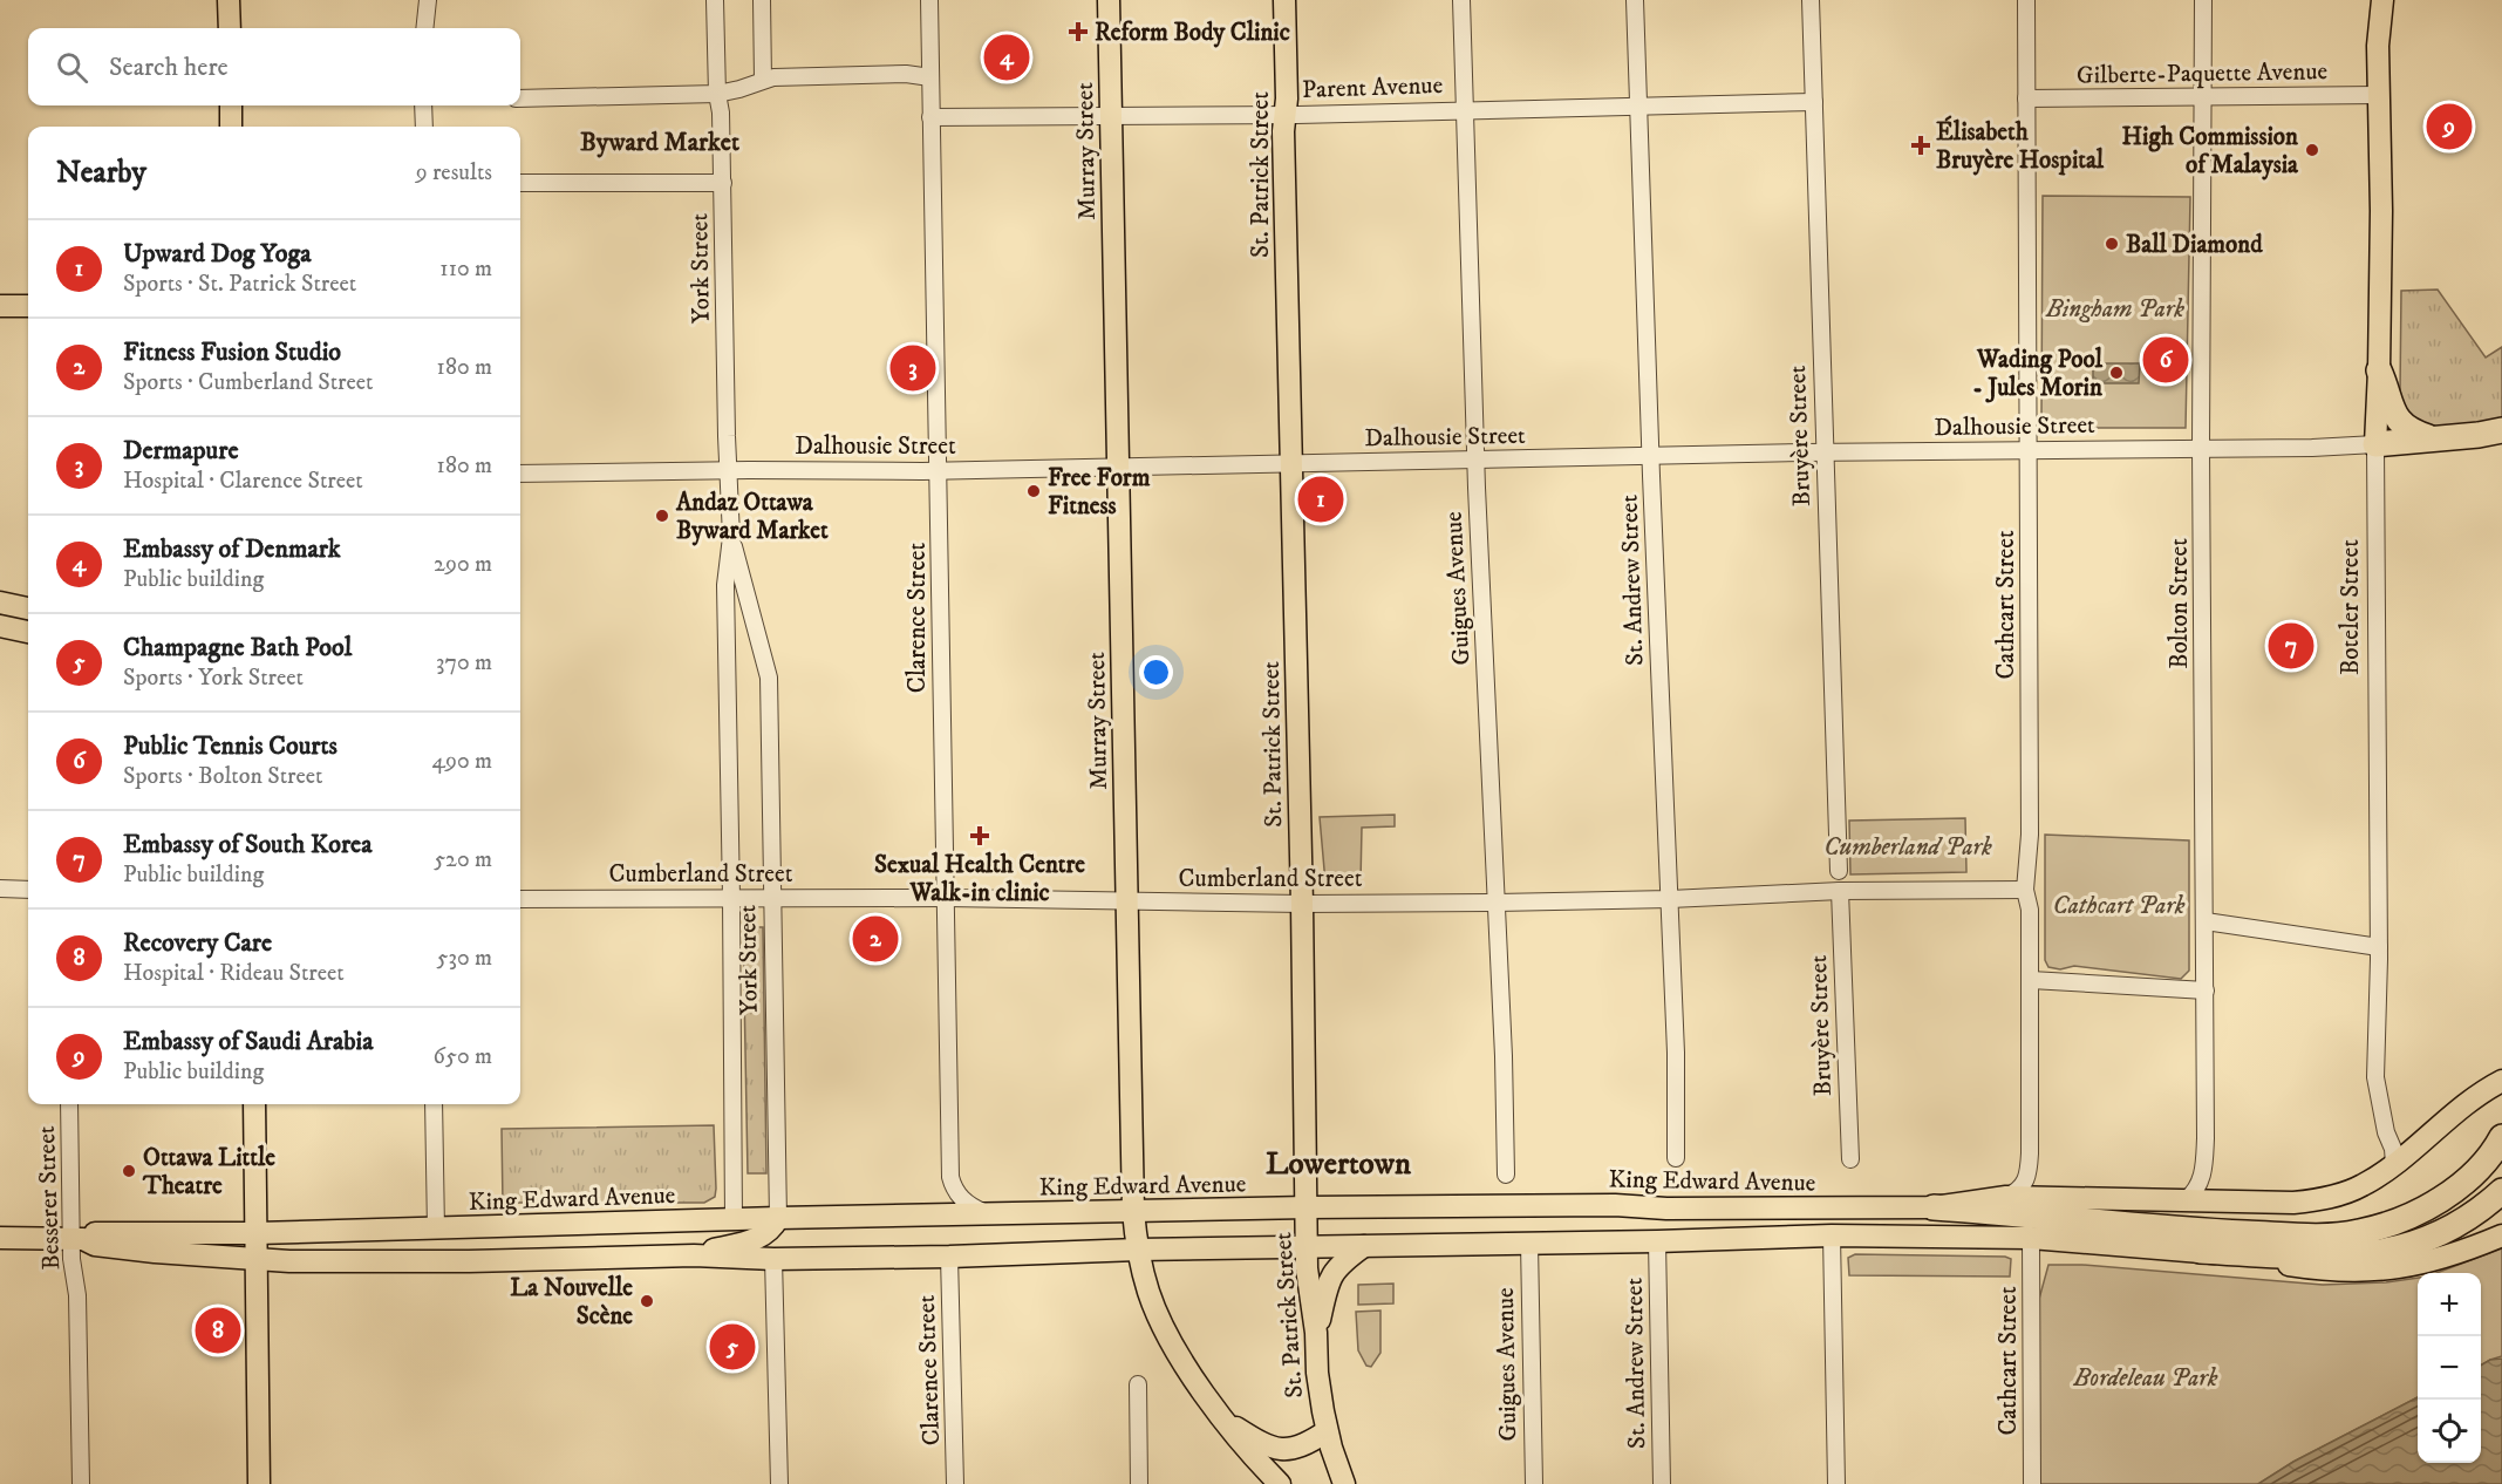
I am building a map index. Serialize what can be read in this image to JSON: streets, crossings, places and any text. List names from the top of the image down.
{
  "streets": {
    "main road": [
      "Murray Street",
      "St. Patrick Street",
      "Boteler Street",
      "King Edward Avenue"
    ],
    "street": [
      "Gilberte-Paquette Avenue",
      "Parent Avenue",
      "York Street",
      "Dalhousie Street",
      "Bruyère Street",
      "St. Andrew Street",
      "Guigues Avenue",
      "Bolton Street",
      "Cathcart Street",
      "Clarence Street",
      "Cumberland Street",
      "Besserer Street"
    ]
  },
  "crossings": [
    ["Gilberte-Paquette Avenue", "Bolton Street"],
    ["Gilberte-Paquette Avenue", "Cathcart Street"],
    ["Gilberte-Paquette Avenue", "Boteler Street"],
    ["Parent Avenue", "Murray Street"],
    ["Parent Avenue", "St. Patrick Street"],
    ["Parent Avenue", "Bruyère Street"],
    ["Parent Avenue", "St. Andrew Street"],
    ["Parent Avenue", "Guigues Avenue"],
    ["Parent Avenue", "Clarence Street"],
    ["Murray Street", "Dalhousie Street"],
    ["Murray Street", "Cumberland Street"],
    ["Murray Street", "King Edward Avenue"],
    ["St. Patrick Street", "Dalhousie Street"],
    ["St. Patrick Street", "Cumberland Street"],
    ["St. Patrick Street", "King Edward Avenue"],
    ["York Street", "Dalhousie Street"],
    ["York Street", "Cumberland Street"],
    ["York Street", "King Edward Avenue"],
    ["Dalhousie Street", "Bruyère Street"],
    ["Dalhousie Street", "St. Andrew Street"],
    ["Dalhousie Street", "Guigues Avenue"],
    ["Dalhousie Street", "Bolton Street"],
    ["Dalhousie Street", "Cathcart Street"],
    ["Dalhousie Street", "Boteler Street"],
    ["Dalhousie Street", "Clarence Street"],
    ["Bruyère Street", "Cumberland Street"],
    ["St. Andrew Street", "Cumberland Street"],
    ["St. Andrew Street", "King Edward Avenue"],
    ["Guigues Avenue", "Cumberland Street"],
    ["Guigues Avenue", "King Edward Avenue"],
    ["Bolton Street", "King Edward Avenue"],
    ["Cathcart Street", "Cumberland Street"],
    ["Cathcart Street", "King Edward Avenue"],
    ["Boteler Street", "King Edward Avenue"],
    ["Clarence Street", "Cumberland Street"],
    ["Clarence Street", "King Edward Avenue"],
    ["King Edward Avenue", "Besserer Street"]
  ],
  "districts": ["Byward Market", "Lowertown"],
  "parks": [
    "Bingham Park",
    "Cumberland Park",
    "Cathcart Park",
    "Bordeleau Park"
  ],
  "places": {
    "health": ["Reform Body Clinic", "Élisabeth Bruyère Hospital", "Sexual Health Centre Walk-in clinic"],
    "other": [
      "High Commission of Malaysia",
      "Ball Diamond",
      "Wading Pool - Jules Morin",
      "Free Form Fitness",
      "Andaz Ottawa Byward Market",
      "Ottawa Little Theatre",
      "La Nouvelle Scène"
    ]
  },
  "page": {
    "search": "Search here",
    "pins": [
      "4",
      "9",
      "6",
      "3",
      "1",
      "7",
      "2",
      "8",
      "5"
    ],
    "heading": ["Nearby", "9 results"],
    "list": [
      {
        "mark": "1",
        "name": "Upward Dog Yoga",
        "note": "Sports · St. Patrick Street",
        "value": "110 m"
      },
      {
        "mark": "2",
        "name": "Fitness Fusion Studio",
        "note": "Sports · Cumberland Street",
        "value": "180 m"
      },
      {
        "mark": "3",
        "name": "Dermapure",
        "note": "Hospital · Clarence Street",
        "value": "180 m"
      },
      {
        "mark": "4",
        "name": "Embassy of Denmark",
        "note": "Public building",
        "value": "290 m"
      },
      {
        "mark": "5",
        "name": "Champagne Bath Pool",
        "note": "Sports · York Street",
        "value": "370 m"
      },
      {
        "mark": "6",
        "name": "Public Tennis Courts",
        "note": "Sports · Bolton Street",
        "value": "490 m"
      },
      {
        "mark": "7",
        "name": "Embassy of South Korea",
        "note": "Public building",
        "value": "520 m"
      },
      {
        "mark": "8",
        "name": "Recovery Care",
        "note": "Hospital · Rideau Street",
        "value": "530 m"
      },
      {
        "mark": "9",
        "name": "Embassy of Saudi Arabia",
        "note": "Public building",
        "value": "650 m"
      }
    ],
    "map_buttons": ["+", "−"]
  }
}
